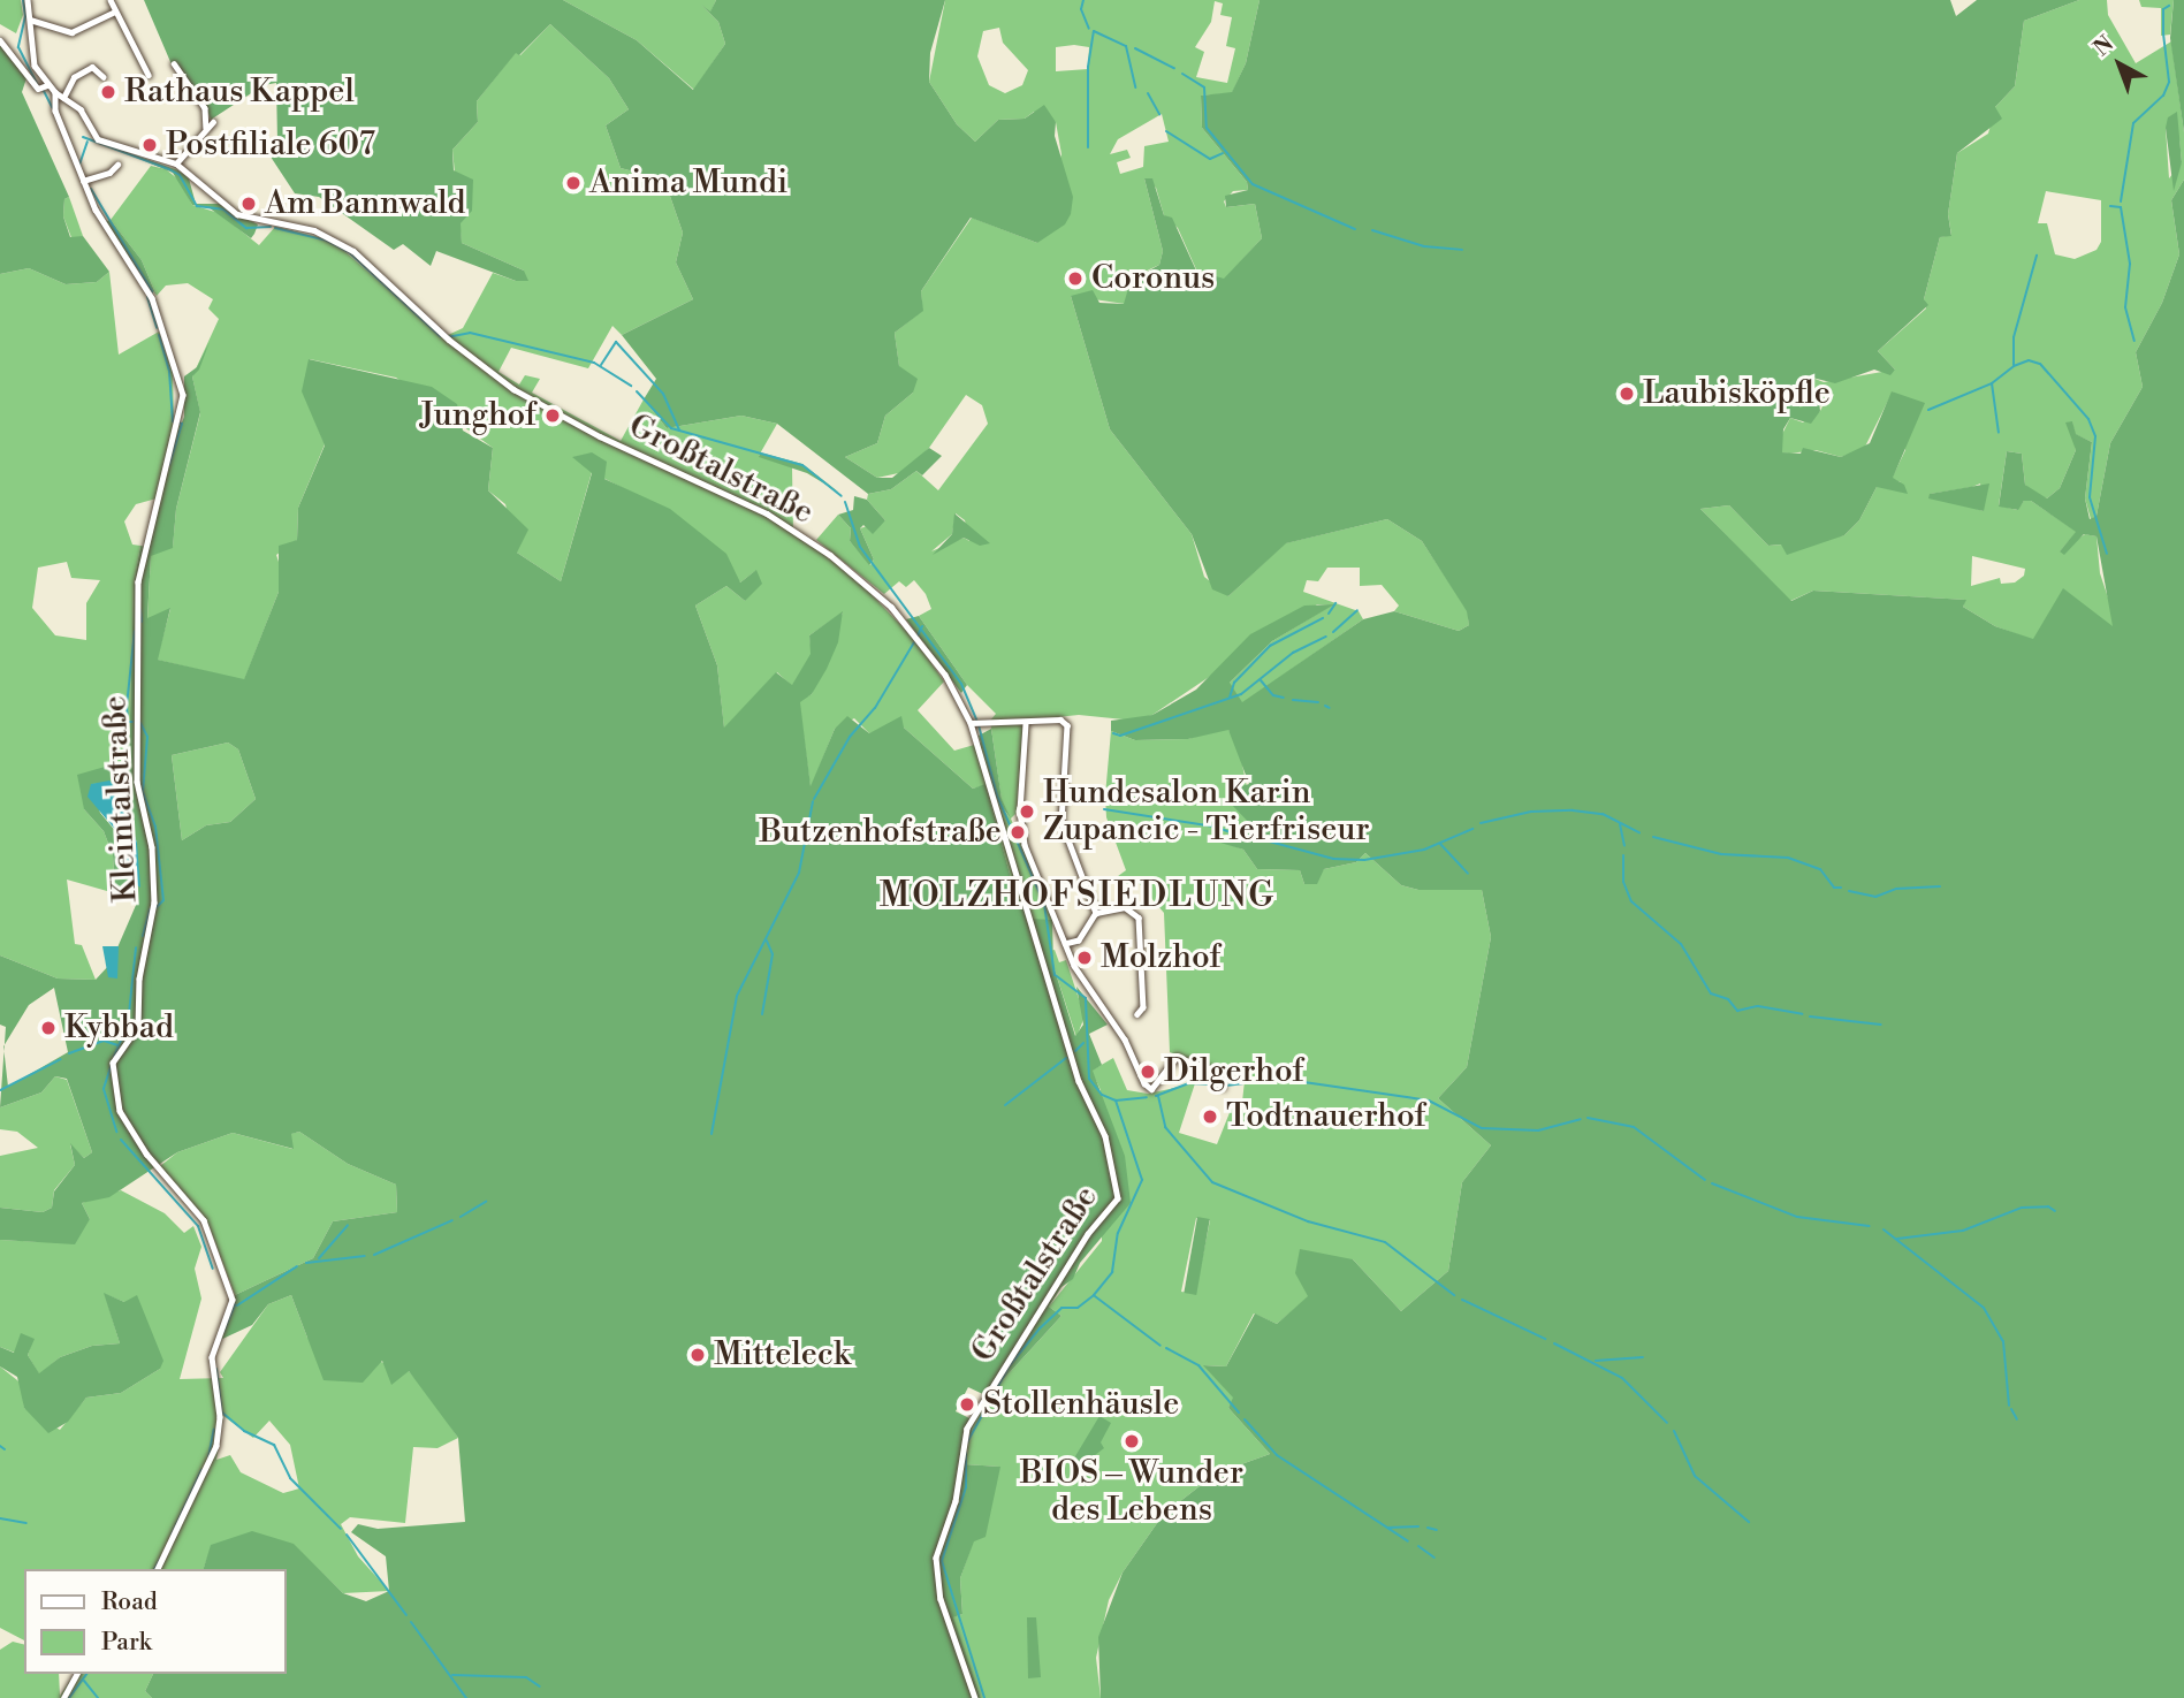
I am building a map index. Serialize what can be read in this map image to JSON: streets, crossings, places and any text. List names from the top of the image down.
{
  "streets": {
    "street": ["Großtalstraße", "Kleintalstraße"]
  },
  "crossings": [
    ["Großtalstraße", "Kleintalstraße"]
  ],
  "districts": ["MOLZHOFSIEDLUNG"],
  "places": [
    "Rathaus Kappel",
    "Postfiliale 607",
    "Anima Mundi",
    "Am Bannwald",
    "Coronus",
    "Laubisköpfle",
    "Junghof",
    "Hundesalon Karin Zupancic - Tierfriseur",
    "Butzenhofstraße",
    "Molzhof",
    "Kybbad",
    "Dilgerhof",
    "Todtnauerhof",
    "Mitteleck",
    "Stollenhäusle",
    "BIOS – Wunder des Lebens"
  ],
  "legend": ["Road", "Park"],
  "north": "top left"
}
